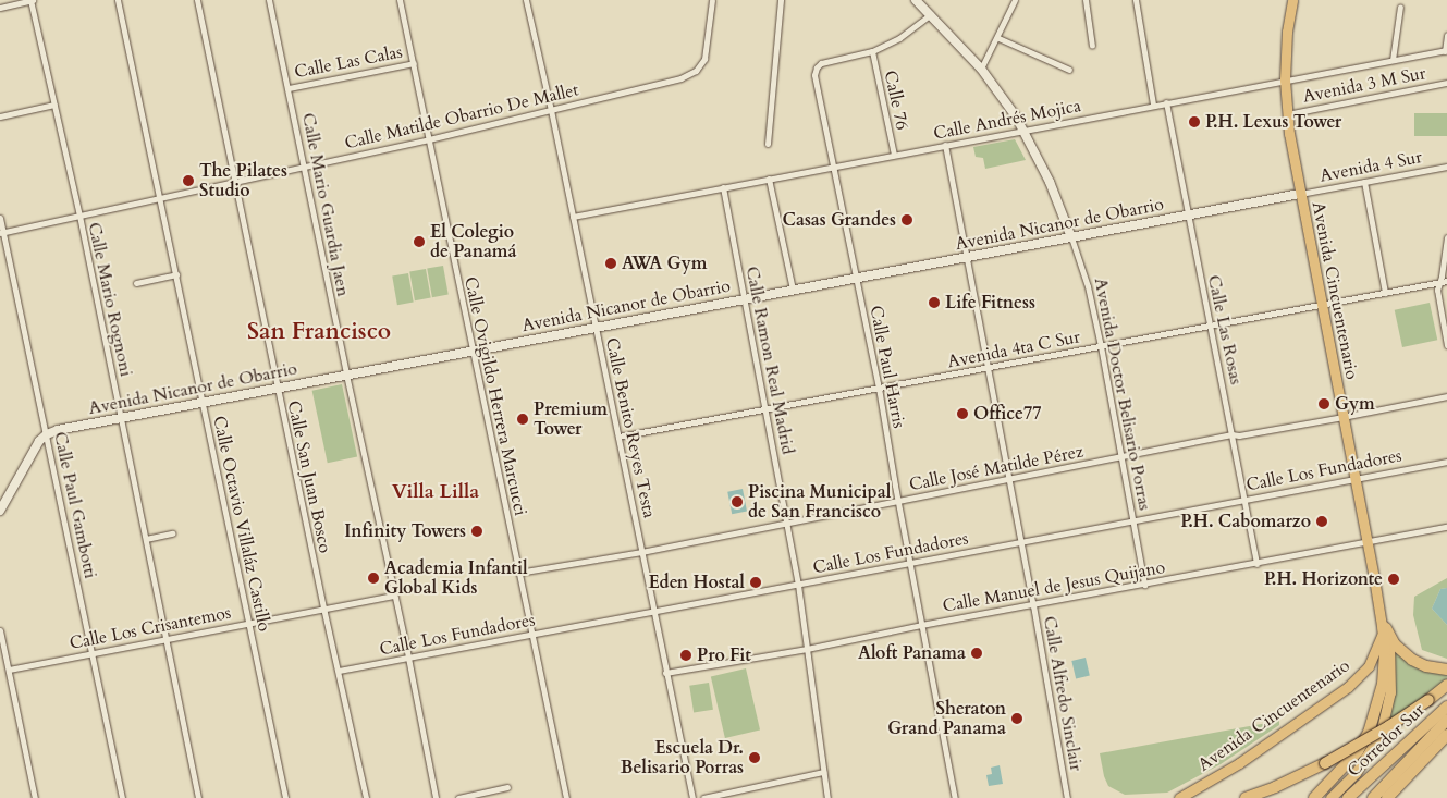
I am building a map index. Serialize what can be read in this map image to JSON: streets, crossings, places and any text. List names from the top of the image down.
{
  "streets": {
    "highway": ["Corredor Sur"],
    "main road": ["Avenida Nicanor de Obarrio", "Avenida Cincuentenario", "Avenida Doctor Belisario Porras"],
    "street": [
      "Calle Las Calas",
      "Avenida 3 M Sur",
      "Calle 76",
      "Calle Matilde Obarrio De Mallet",
      "Calle Andrés Mojica",
      "Avenida 4 Sur",
      "Calle Mario Guardia Jaen",
      "Calle Mario Rognoni",
      "Calle Las Rosas",
      "Avenida 4ta C Sur",
      "Calle Ramon Real Madrid",
      "Calle Paul Harris",
      "Calle Ovigildo Herrera Marcucci",
      "Calle Benito Reyes Testa",
      "Calle José Matilde Pérez",
      "Calle Los Fundadores",
      "Calle San Juan Bosco",
      "Calle Paul Gambotti",
      "Calle Octavio Villaláz Castillo",
      "Calle Manuel de Jesus Quijano",
      "Calle Los Crisantemos",
      "Calle Alfredo Sinclair"
    ]
  },
  "crossings": [
    ["Calle Las Calas", "Calle Mario Guardia Jaen"],
    ["Calle Las Calas", "Calle Ovigildo Herrera Marcucci"],
    ["Avenida 3 M Sur", "Avenida Cincuentenario"],
    ["Calle 76", "Calle Andrés Mojica"],
    ["Calle 76", "Calle Paul Harris"],
    ["Calle Matilde Obarrio De Mallet", "Calle Mario Guardia Jaen"],
    ["Calle Matilde Obarrio De Mallet", "Calle Mario Rognoni"],
    ["Calle Matilde Obarrio De Mallet", "Calle Ovigildo Herrera Marcucci"],
    ["Calle Matilde Obarrio De Mallet", "Calle Benito Reyes Testa"],
    ["Calle Matilde Obarrio De Mallet", "Calle San Juan Bosco"],
    ["Calle Matilde Obarrio De Mallet", "Calle Paul Gambotti"],
    ["Calle Matilde Obarrio De Mallet", "Calle Octavio Villaláz Castillo"],
    ["Calle Andrés Mojica", "Avenida Cincuentenario"],
    ["Calle Andrés Mojica", "Calle Las Rosas"],
    ["Calle Andrés Mojica", "Calle Ramon Real Madrid"],
    ["Calle Andrés Mojica", "Calle Paul Harris"],
    ["Calle Andrés Mojica", "Avenida Doctor Belisario Porras"],
    ["Calle Andrés Mojica", "Calle Benito Reyes Testa"],
    ["Calle Andrés Mojica", "Calle Alfredo Sinclair"],
    ["Avenida 4 Sur", "Avenida Nicanor de Obarrio"],
    ["Avenida 4 Sur", "Avenida Cincuentenario"],
    ["Calle Mario Guardia Jaen", "Avenida Nicanor de Obarrio"],
    ["Calle Mario Guardia Jaen", "Calle Los Fundadores"],
    ["Calle Mario Guardia Jaen", "Calle Los Crisantemos"],
    ["Avenida Nicanor de Obarrio", "Avenida Cincuentenario"],
    ["Avenida Nicanor de Obarrio", "Calle Mario Rognoni"],
    ["Avenida Nicanor de Obarrio", "Calle Las Rosas"],
    ["Avenida Nicanor de Obarrio", "Calle Ramon Real Madrid"],
    ["Avenida Nicanor de Obarrio", "Calle Paul Harris"],
    ["Avenida Nicanor de Obarrio", "Avenida Doctor Belisario Porras"],
    ["Avenida Nicanor de Obarrio", "Calle Ovigildo Herrera Marcucci"],
    ["Avenida Nicanor de Obarrio", "Calle Benito Reyes Testa"],
    ["Avenida Nicanor de Obarrio", "Calle San Juan Bosco"],
    ["Avenida Nicanor de Obarrio", "Calle Paul Gambotti"],
    ["Avenida Nicanor de Obarrio", "Calle Octavio Villaláz Castillo"],
    ["Avenida Nicanor de Obarrio", "Calle Alfredo Sinclair"],
    ["Avenida Cincuentenario", "Avenida 4ta C Sur"],
    ["Avenida Cincuentenario", "Calle José Matilde Pérez"],
    ["Avenida Cincuentenario", "Calle Los Fundadores"],
    ["Avenida Cincuentenario", "Calle Manuel de Jesus Quijano"],
    ["Calle Mario Rognoni", "Calle Los Crisantemos"],
    ["Calle Las Rosas", "Avenida 4ta C Sur"],
    ["Calle Las Rosas", "Calle José Matilde Pérez"],
    ["Calle Las Rosas", "Calle Los Fundadores"],
    ["Calle Las Rosas", "Calle Manuel de Jesus Quijano"],
    ["Avenida 4ta C Sur", "Calle Ramon Real Madrid"],
    ["Avenida 4ta C Sur", "Calle Paul Harris"],
    ["Avenida 4ta C Sur", "Avenida Doctor Belisario Porras"],
    ["Avenida 4ta C Sur", "Calle Benito Reyes Testa"],
    ["Avenida 4ta C Sur", "Calle Alfredo Sinclair"],
    ["Calle Ramon Real Madrid", "Calle José Matilde Pérez"],
    ["Calle Ramon Real Madrid", "Calle Los Fundadores"],
    ["Calle Ramon Real Madrid", "Calle Manuel de Jesus Quijano"],
    ["Calle Paul Harris", "Avenida Doctor Belisario Porras"],
    ["Calle Paul Harris", "Calle José Matilde Pérez"],
    ["Calle Paul Harris", "Calle Los Fundadores"],
    ["Calle Paul Harris", "Calle Manuel de Jesus Quijano"],
    ["Avenida Doctor Belisario Porras", "Calle José Matilde Pérez"],
    ["Avenida Doctor Belisario Porras", "Calle Los Fundadores"],
    ["Avenida Doctor Belisario Porras", "Calle Manuel de Jesus Quijano"],
    ["Calle Ovigildo Herrera Marcucci", "Calle José Matilde Pérez"],
    ["Calle Ovigildo Herrera Marcucci", "Calle Los Fundadores"],
    ["Calle Benito Reyes Testa", "Calle José Matilde Pérez"],
    ["Calle Benito Reyes Testa", "Calle Los Fundadores"],
    ["Calle Benito Reyes Testa", "Calle Manuel de Jesus Quijano"],
    ["Calle José Matilde Pérez", "Calle Alfredo Sinclair"],
    ["Calle Los Fundadores", "Calle San Juan Bosco"],
    ["Calle Los Fundadores", "Calle Alfredo Sinclair"],
    ["Calle San Juan Bosco", "Calle Los Crisantemos"],
    ["Calle Paul Gambotti", "Calle Los Crisantemos"],
    ["Calle Octavio Villaláz Castillo", "Calle Los Crisantemos"],
    ["Calle Manuel de Jesus Quijano", "Calle Alfredo Sinclair"]
  ],
  "districts": ["San Francisco", "Villa Lilla"],
  "places": [
    "P.H. Lexus Tower",
    "The Pilates Studio",
    "Casas Grandes",
    "El Colegio de Panamá",
    "AWA Gym",
    "Life Fitness",
    "Gym",
    "Office77",
    "Premium Tower",
    "Piscina Municipal de San Francisco",
    "P.H. Cabomarzo",
    "Infinity Towers",
    "Academia Infantil Global Kids",
    "P.H. Horizonte",
    "Eden Hostal",
    "Aloft Panama",
    "Pro Fit",
    "Sheraton Grand Panama",
    "Escuela Dr. Belisario Porras"
  ]
}
